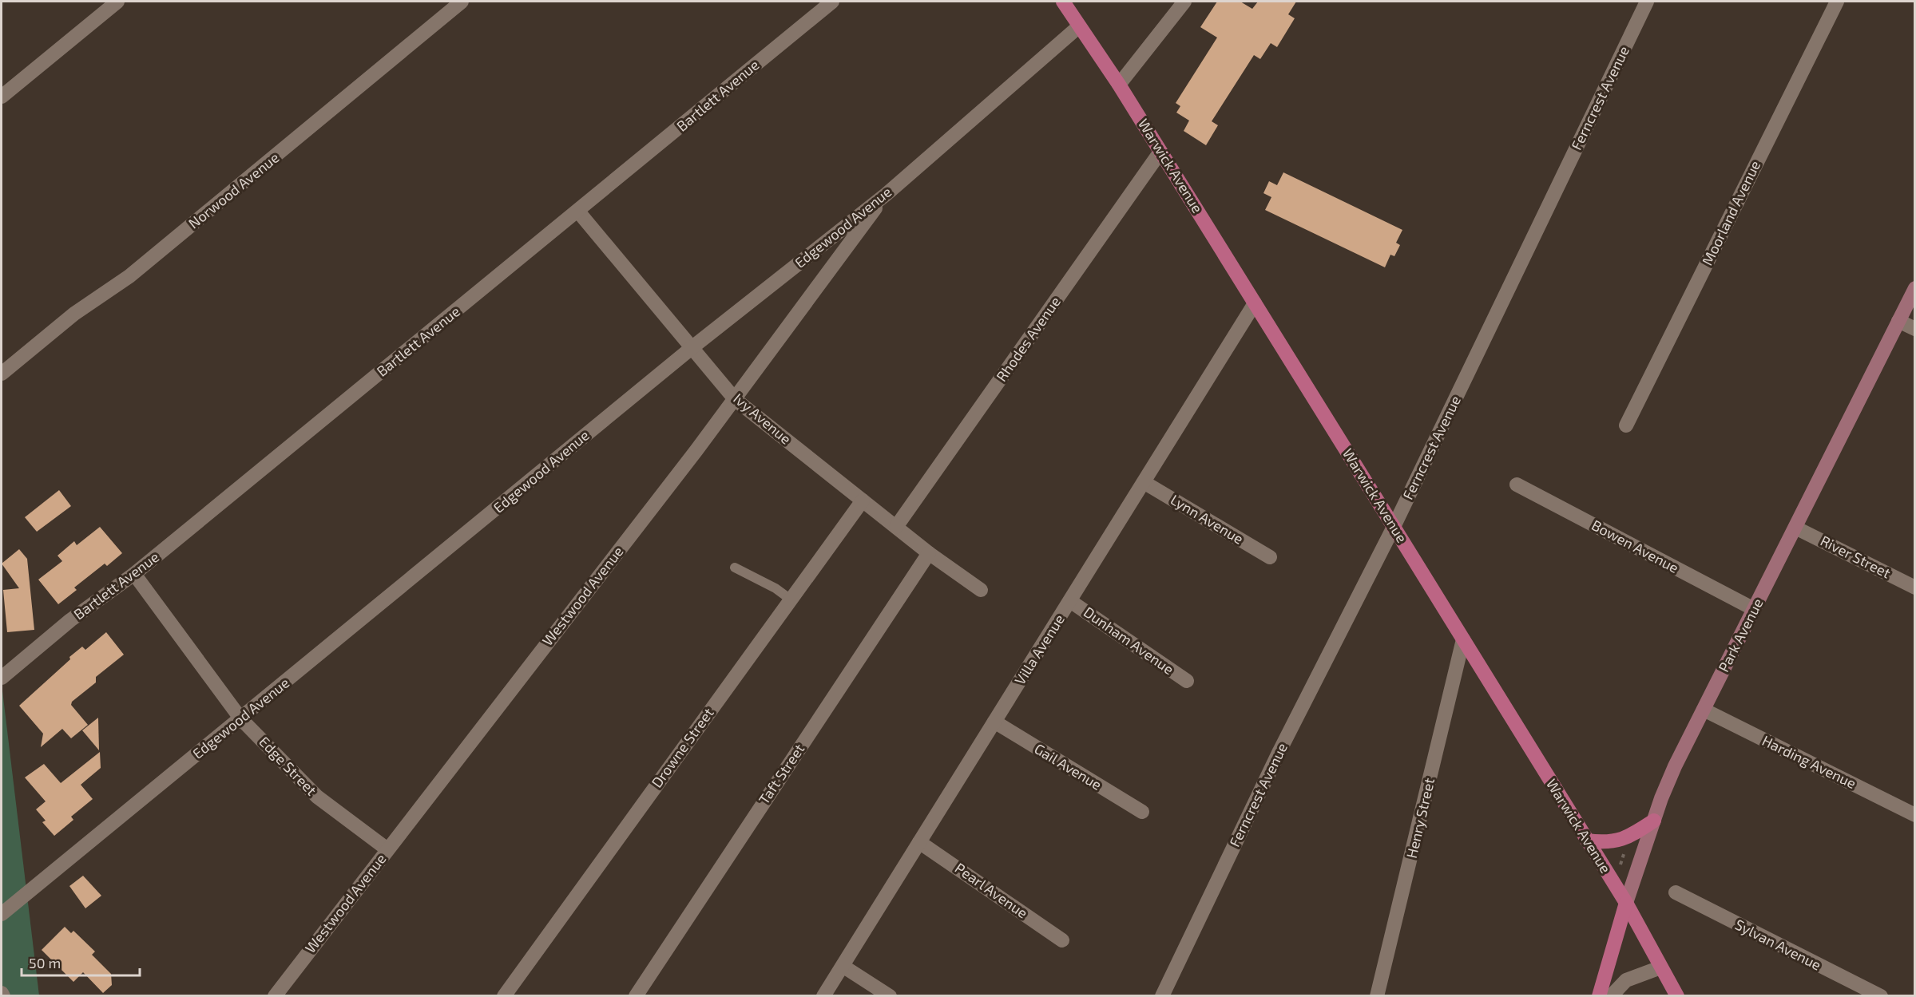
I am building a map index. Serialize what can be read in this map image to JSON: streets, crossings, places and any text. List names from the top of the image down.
{
  "streets": {
    "main road": ["Warwick Avenue", "Park Avenue"],
    "street": [
      "Bartlett Avenue",
      "Ferncrest Avenue",
      "Norwood Avenue",
      "Moorland Avenue",
      "Edgewood Avenue",
      "Rhodes Avenue",
      "Ivy Avenue",
      "Lynn Avenue",
      "Bowen Avenue",
      "River Street",
      "Westwood Avenue",
      "Dunham Avenue",
      "Villa Avenue",
      "Drowne Street",
      "Harding Avenue",
      "Edge Street",
      "Gail Avenue",
      "Taft Street",
      "Henry Street",
      "Pearl Avenue",
      "Sylvan Avenue"
    ]
  },
  "crossings": [
    ["Bartlett Avenue", "Ivy Avenue"],
    ["Bartlett Avenue", "Edge Street"],
    ["Ferncrest Avenue", "Warwick Avenue"],
    ["Warwick Avenue", "Edgewood Avenue"],
    ["Warwick Avenue", "Rhodes Avenue"],
    ["Warwick Avenue", "Park Avenue"],
    ["Warwick Avenue", "Villa Avenue"],
    ["Warwick Avenue", "Henry Street"],
    ["Edgewood Avenue", "Ivy Avenue"],
    ["Edgewood Avenue", "Westwood Avenue"],
    ["Edgewood Avenue", "Edge Street"],
    ["Rhodes Avenue", "Ivy Avenue"],
    ["Ivy Avenue", "Westwood Avenue"],
    ["Ivy Avenue", "Drowne Street"],
    ["Ivy Avenue", "Taft Street"],
    ["Lynn Avenue", "Villa Avenue"],
    ["Bowen Avenue", "Park Avenue"],
    ["River Street", "Park Avenue"],
    ["Westwood Avenue", "Edge Street"],
    ["Park Avenue", "Harding Avenue"],
    ["Dunham Avenue", "Villa Avenue"],
    ["Villa Avenue", "Gail Avenue"],
    ["Villa Avenue", "Pearl Avenue"]
  ],
  "scale_bar": "50 m"
}
